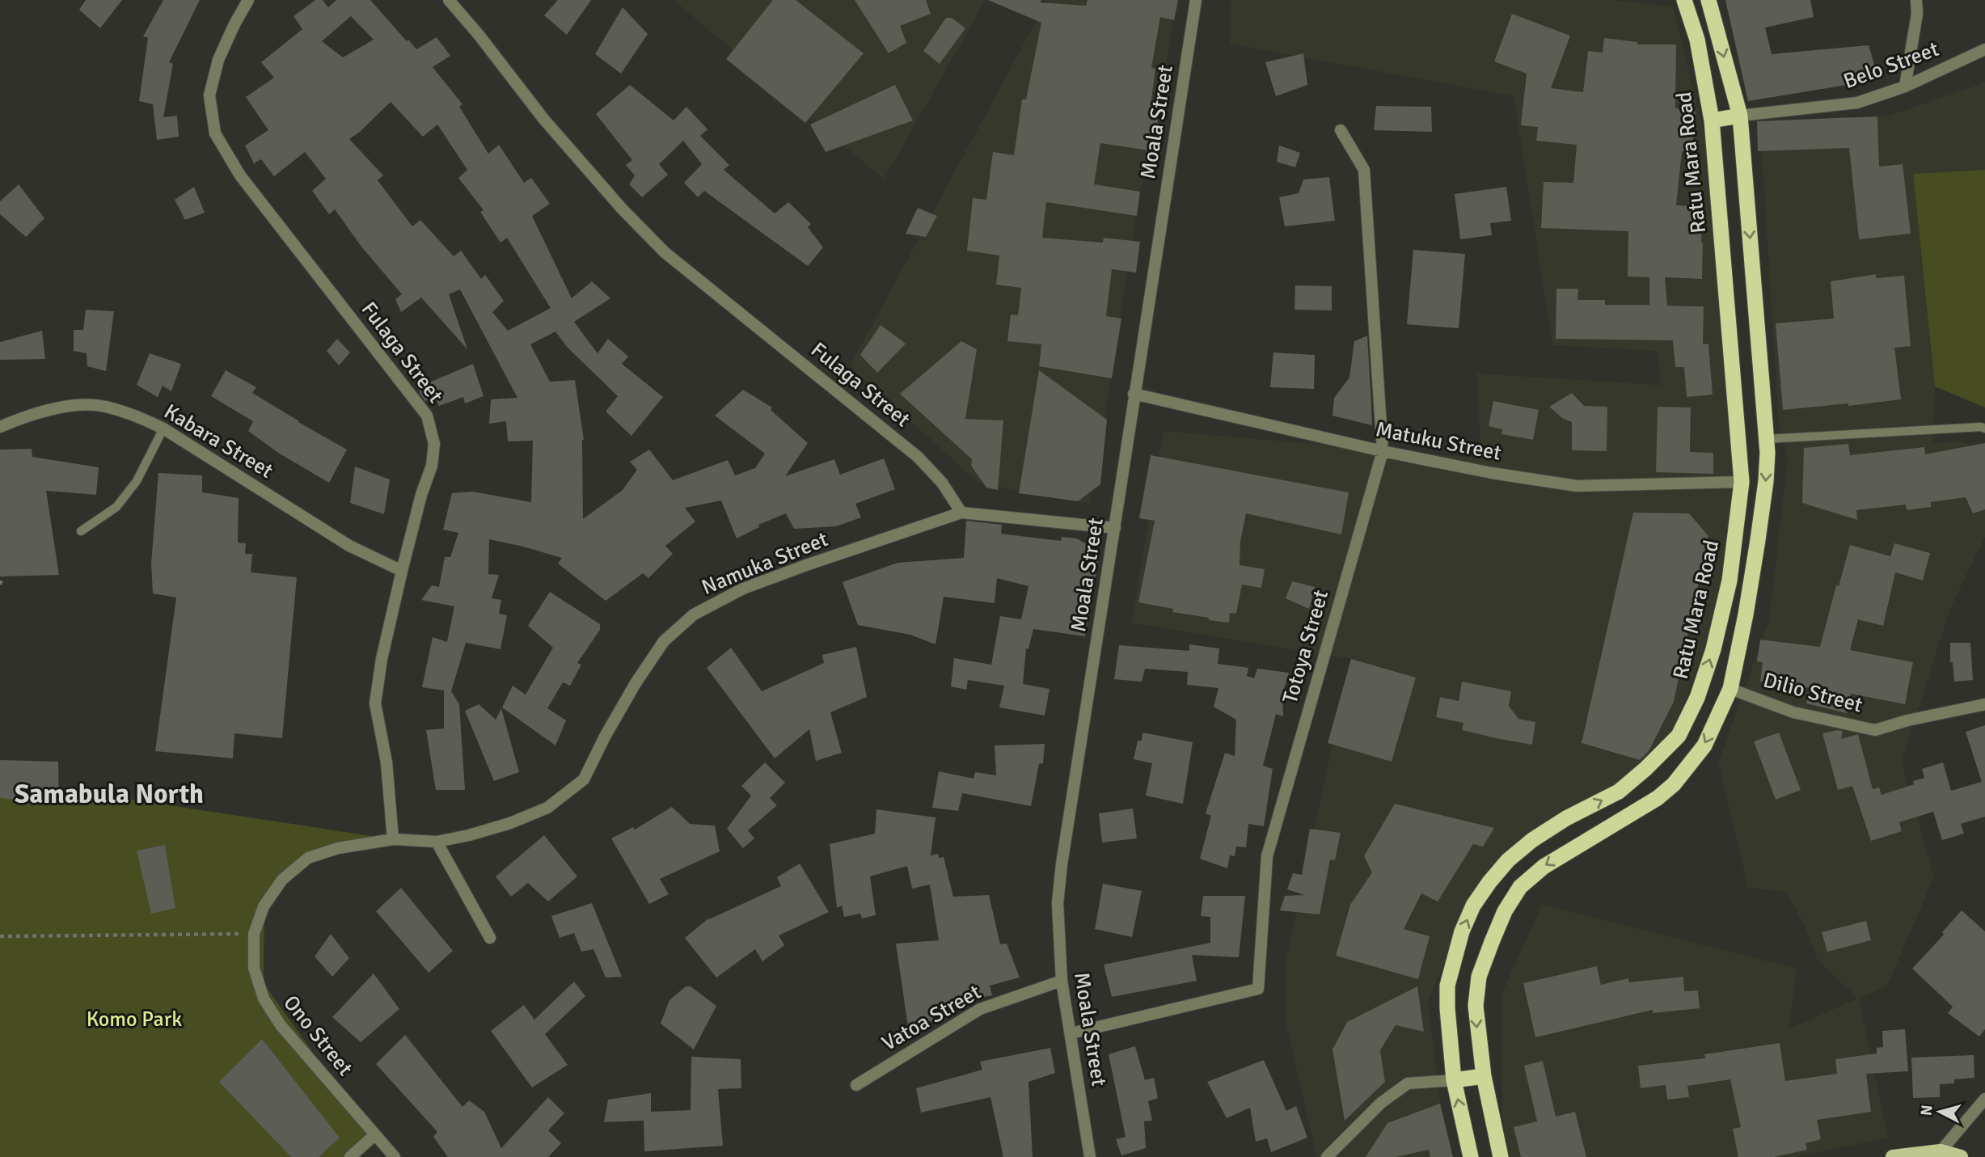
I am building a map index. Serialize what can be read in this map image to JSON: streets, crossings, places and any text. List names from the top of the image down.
{
  "streets": {
    "highway": ["Ratu Mara Road"],
    "street": [
      "Belo Street",
      "Moala Street",
      "Fulaga Street",
      "Kabara Street",
      "Matuku Street",
      "Namuka Street",
      "Totoya Street",
      "Dilio Street",
      "Vatoa Street",
      "Ono Street"
    ]
  },
  "crossings": [
    ["Moala Street", "Matuku Street"],
    ["Moala Street", "Namuka Street"],
    ["Moala Street", "Totoya Street"],
    ["Moala Street", "Vatoa Street"],
    ["Ratu Mara Road", "Matuku Street"],
    ["Fulaga Street", "Kabara Street"],
    ["Fulaga Street", "Namuka Street"],
    ["Fulaga Street", "Ono Street"],
    ["Matuku Street", "Totoya Street"],
    ["Namuka Street", "Ono Street"]
  ],
  "districts": ["Samabula North"],
  "parks": ["Komo Park"],
  "north": "left"
}
